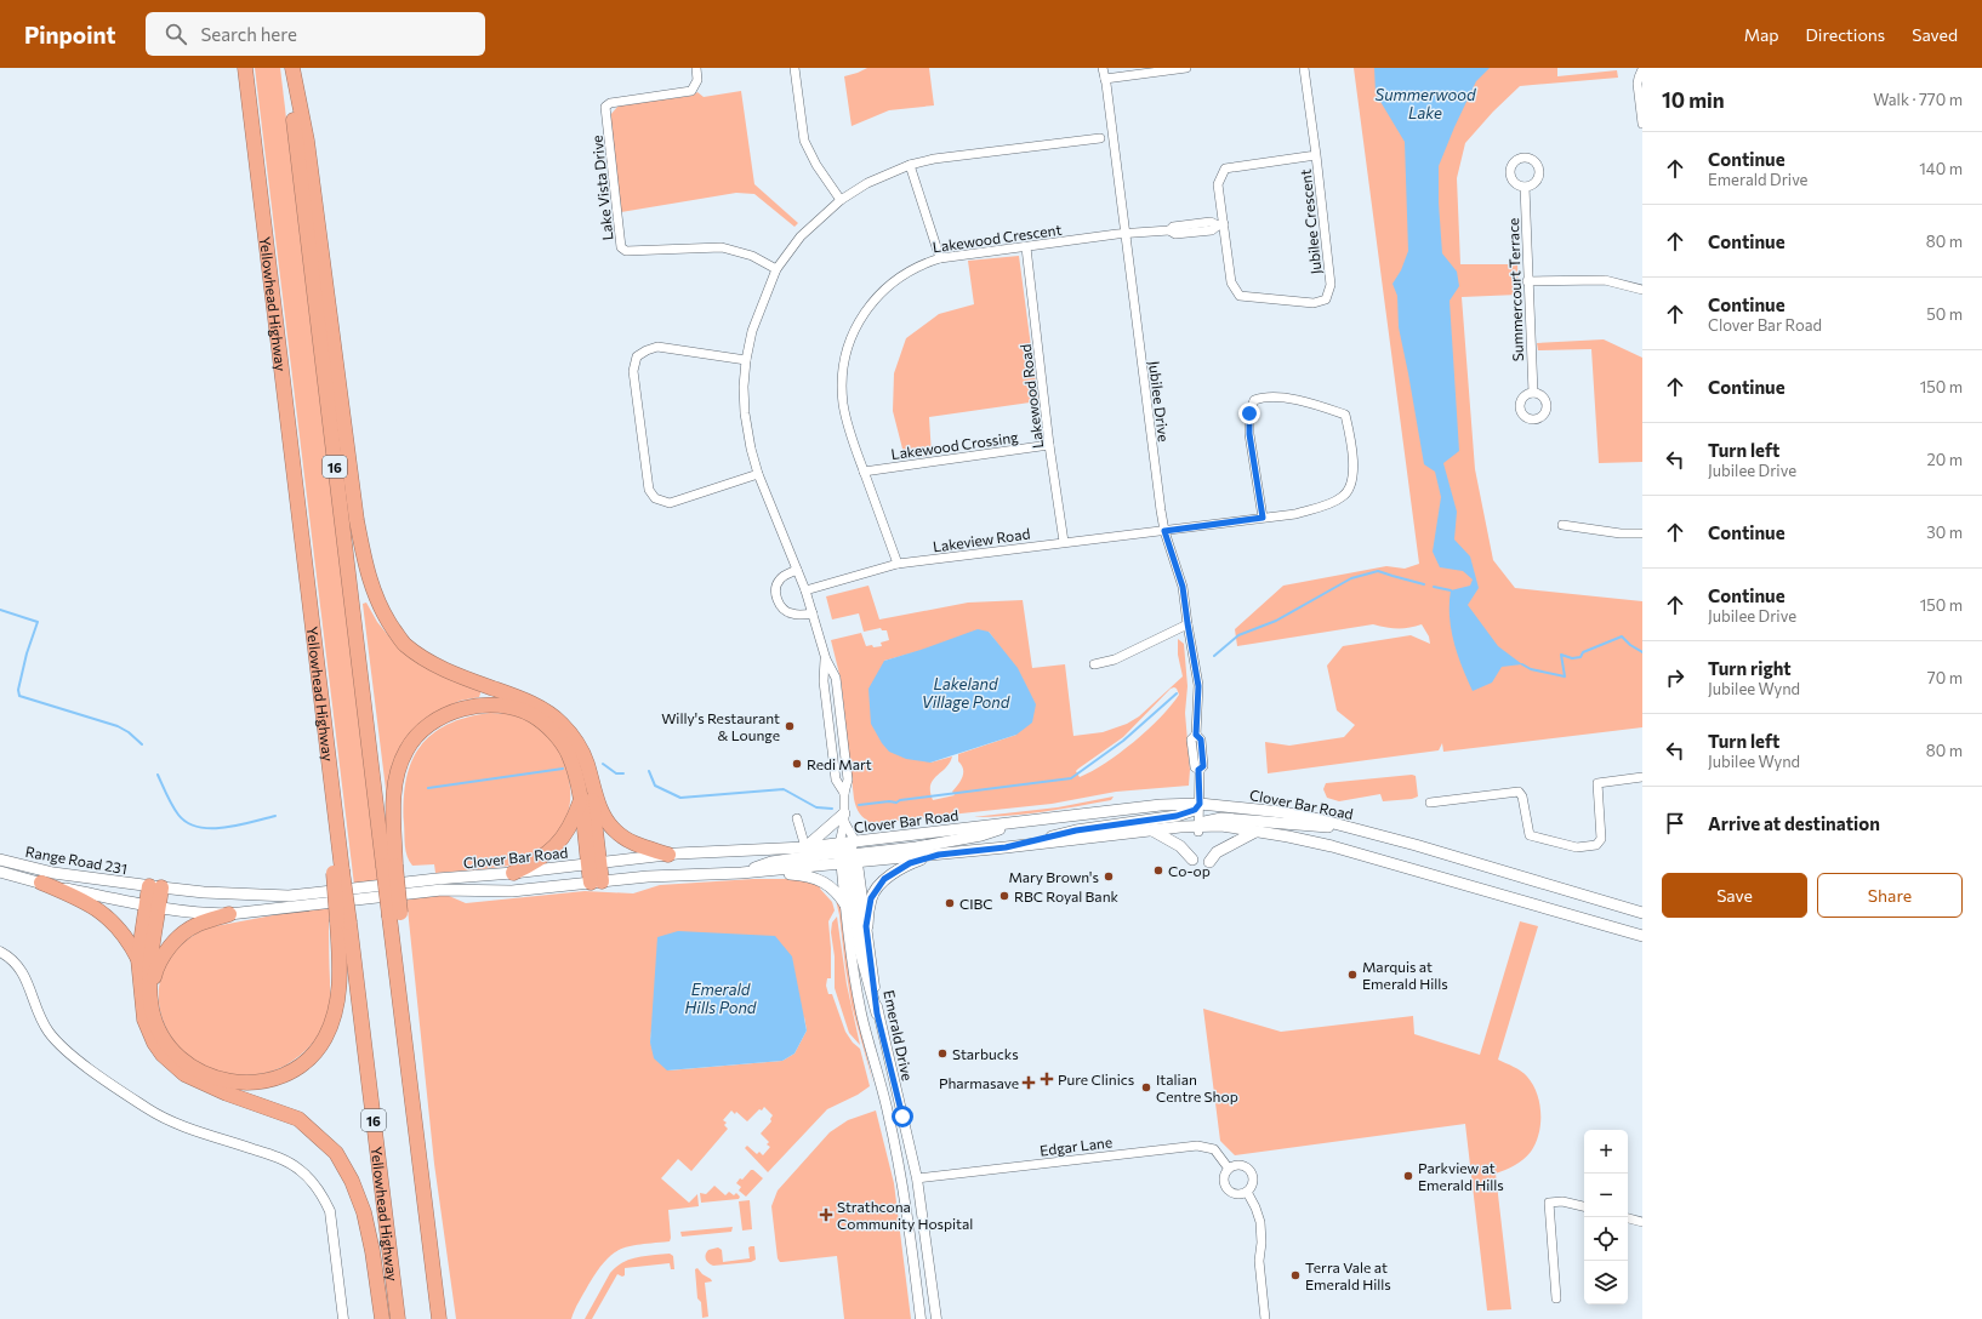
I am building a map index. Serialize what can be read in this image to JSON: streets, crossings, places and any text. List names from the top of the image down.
{
  "streets": {
    "highway": ["Yellowhead Highway", "16"],
    "main road": ["Clover Bar Road", "Range Road 231"],
    "street": [
      "Lake Vista Drive",
      "Jubilee Crescent",
      "Lakewood Crescent",
      "Summercourt Terrace",
      "Lakewood Road",
      "Jubilee Drive",
      "Lakewood Crossing",
      "Lakeview Road",
      "Emerald Drive",
      "Edgar Lane"
    ]
  },
  "crossings": [
    ["Lakewood Crescent", "Lakewood Road"],
    ["Lakewood Crescent", "Jubilee Drive"],
    ["Lakewood Crescent", "Lakewood Crossing"],
    ["Lakewood Crescent", "Lakeview Road"],
    ["Lakewood Road", "Lakewood Crossing"],
    ["Lakewood Road", "Lakeview Road"],
    ["Jubilee Drive", "Lakeview Road"],
    ["Jubilee Drive", "Clover Bar Road"],
    ["Clover Bar Road", "Range Road 231"],
    ["Clover Bar Road", "Emerald Drive"],
    ["Emerald Drive", "Edgar Lane"]
  ],
  "water": ["Summerwood Lake", "Lakeland Village Pond", "Emerald Hills Pond"],
  "places": {
    "other": [
      "Willy's Restaurant & Lounge",
      "Redi Mart",
      "Co-op",
      "Mary Brown's",
      "RBC Royal Bank",
      "CIBC",
      "Marquis at Emerald Hills",
      "Starbucks",
      "Italian Centre Shop",
      "Parkview at Emerald Hills",
      "Terra Vale at Emerald Hills"
    ],
    "health": ["Pure Clinics", "Pharmasave", "Strathcona Community Hospital"]
  },
  "page": {
    "header": "Pinpoint",
    "search": "Search here",
    "nav": ["Map", "Directions", "Saved"],
    "heading": ["10 min", "Walk · 770 m"],
    "list": [
      ["Continue", "Emerald Drive", "140 m"],
      ["Continue", "80 m"],
      ["Continue", "Clover Bar Road", "50 m"],
      ["Continue", "150 m"],
      ["Turn left", "Jubilee Drive", "20 m"],
      ["Continue", "30 m"],
      ["Continue", "Jubilee Drive", "150 m"],
      ["Turn right", "Jubilee Wynd", "70 m"],
      ["Turn left", "Jubilee Wynd", "80 m"],
      "Arrive at destination"
    ],
    "buttons": ["Save", "Share"],
    "map_buttons": ["+", "−"]
  }
}
